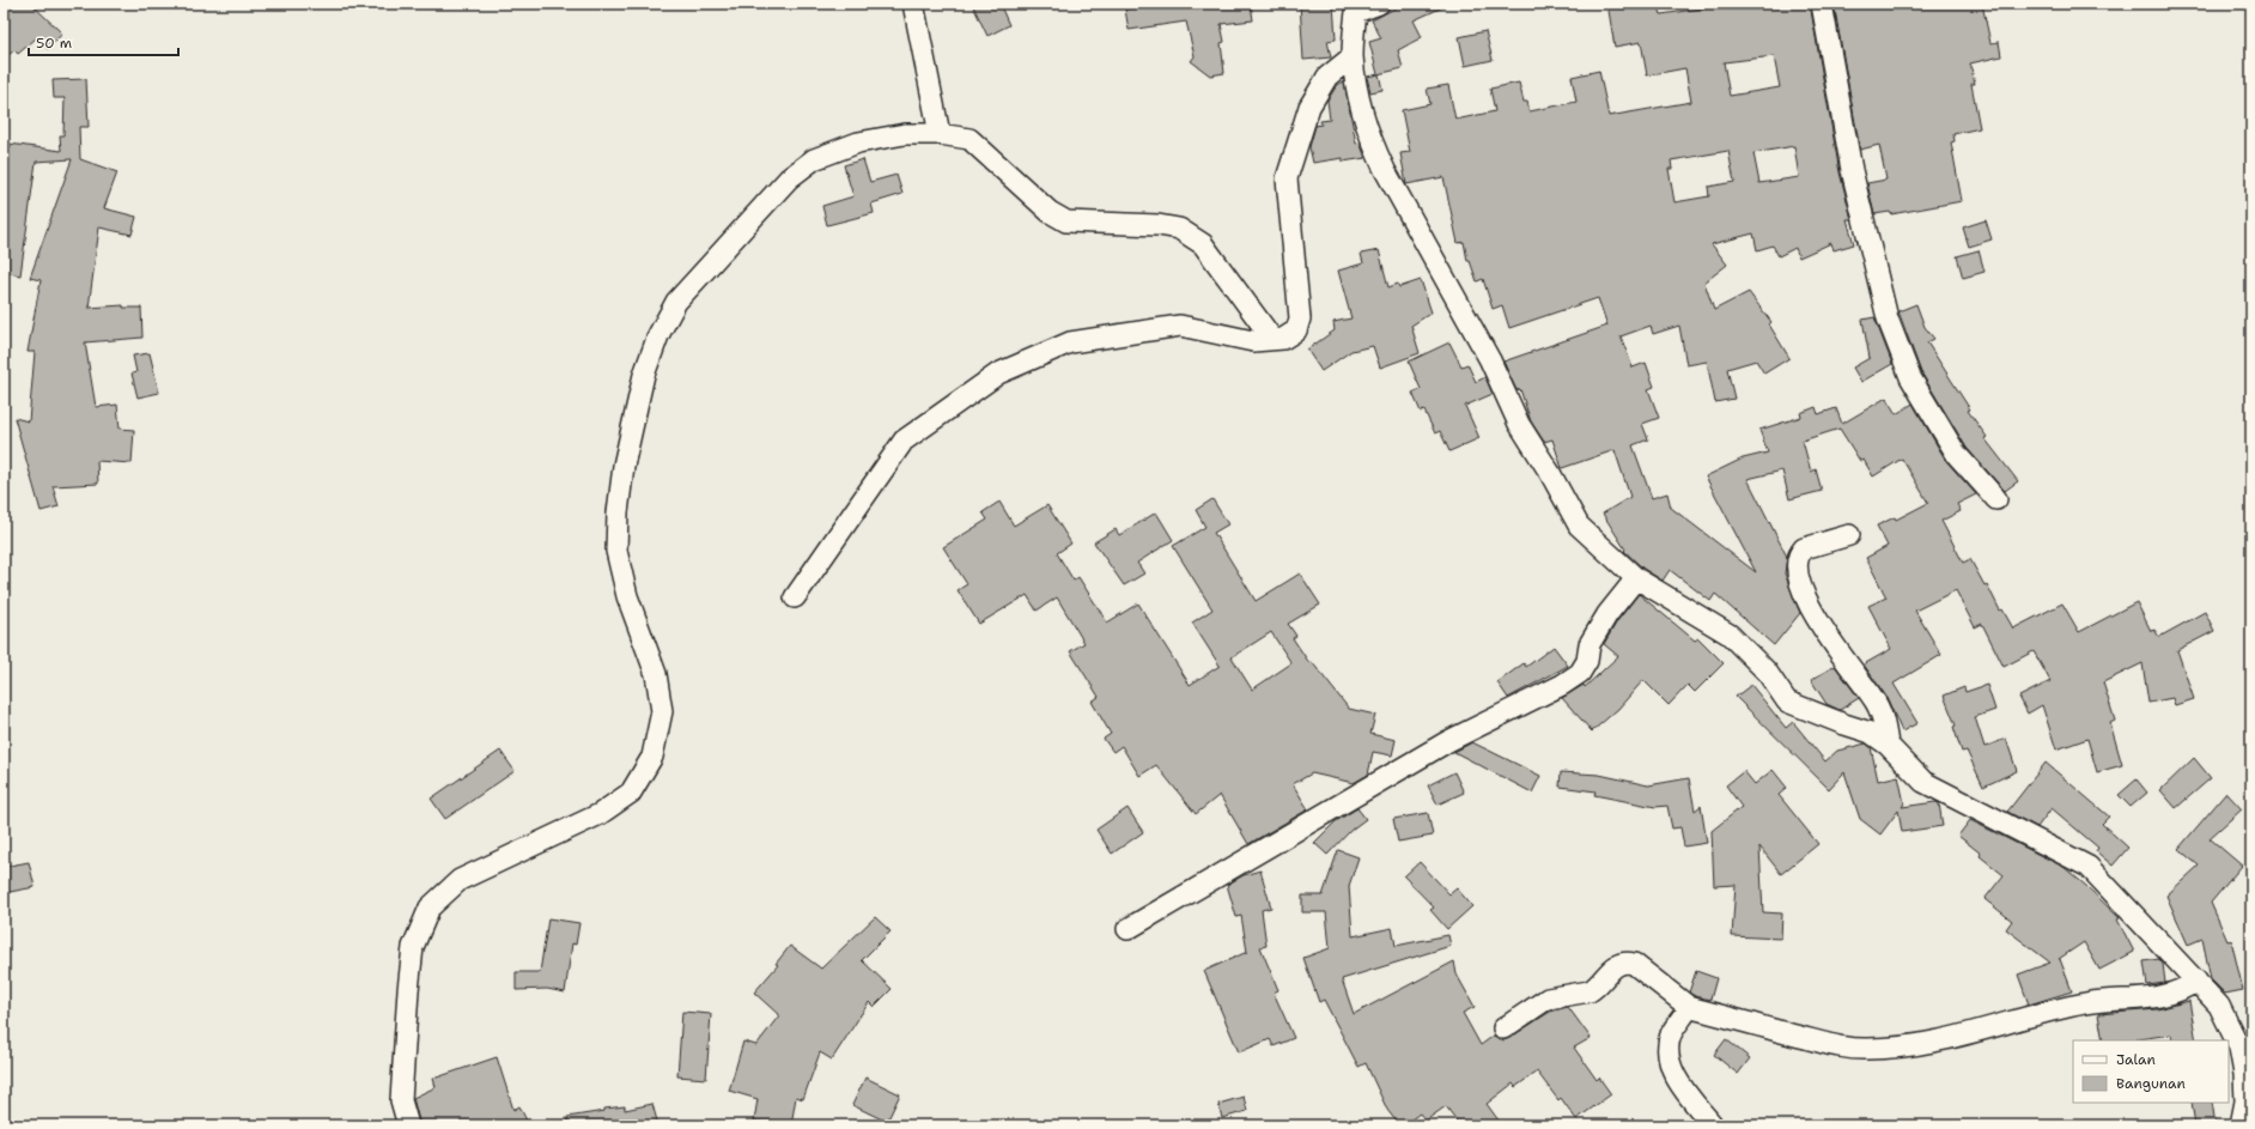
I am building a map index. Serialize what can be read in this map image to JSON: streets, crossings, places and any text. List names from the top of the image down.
{
  "legend": ["Jalan", "Bangunan"],
  "scale_bar": "50 m"
}
